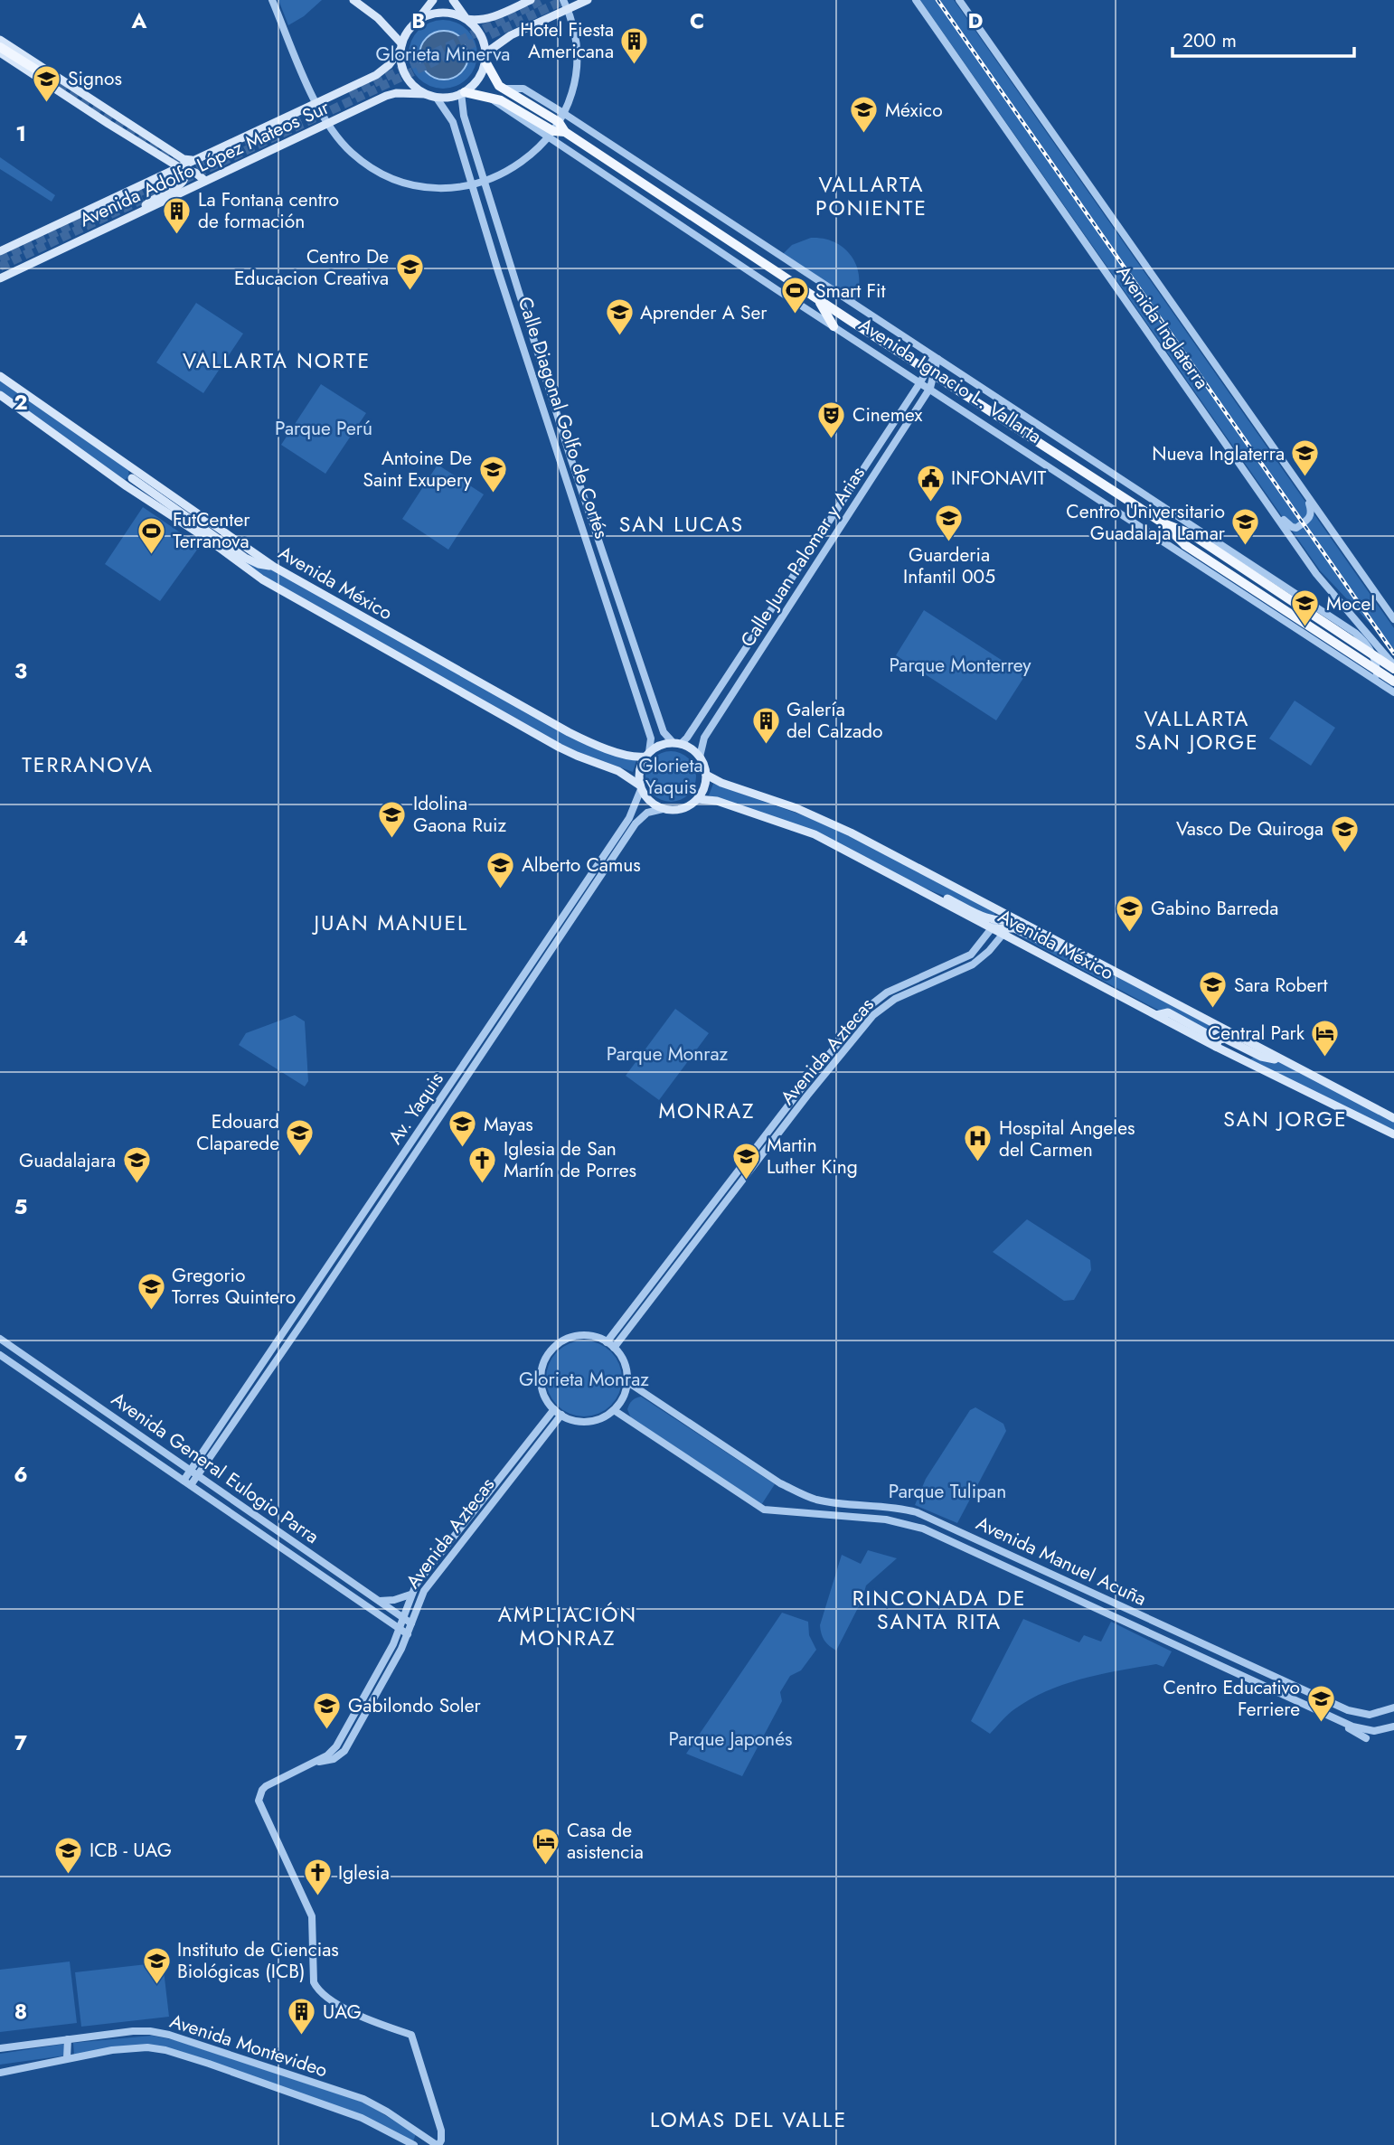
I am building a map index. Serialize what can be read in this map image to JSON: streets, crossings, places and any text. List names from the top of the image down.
{
  "streets": {
    "main road": ["Avenida Adolfo López Mateos Sur", "Avenida Ignacio L. Vallarta", "Avenida México"],
    "street": [
      "Avenida Inglaterra",
      "Calle Diagonal Golfo de Cortés",
      "Calle Juan Palomar y Arias",
      "Avenida Aztecas",
      "Av. Yaquis",
      "Avenida General Eulogio Parra",
      "Avenida Manuel Acuña",
      "Avenida Montevideo"
    ]
  },
  "crossings": [
    ["Avenida Adolfo López Mateos Sur", "Avenida Ignacio L. Vallarta"],
    ["Avenida Adolfo López Mateos Sur", "Calle Diagonal Golfo de Cortés"],
    ["Avenida Inglaterra", "Avenida Ignacio L. Vallarta"],
    ["Avenida Ignacio L. Vallarta", "Calle Diagonal Golfo de Cortés"],
    ["Avenida Ignacio L. Vallarta", "Calle Juan Palomar y Arias"],
    ["Calle Diagonal Golfo de Cortés", "Calle Juan Palomar y Arias"],
    ["Calle Diagonal Golfo de Cortés", "Avenida México"],
    ["Calle Diagonal Golfo de Cortés", "Av. Yaquis"],
    ["Calle Juan Palomar y Arias", "Avenida México"],
    ["Calle Juan Palomar y Arias", "Av. Yaquis"],
    ["Avenida México", "Avenida Aztecas"],
    ["Avenida México", "Av. Yaquis"],
    ["Avenida Aztecas", "Avenida General Eulogio Parra"],
    ["Avenida Aztecas", "Avenida Manuel Acuña"],
    ["Avenida Aztecas", "Avenida Montevideo"],
    ["Av. Yaquis", "Avenida General Eulogio Parra"]
  ],
  "districts": [
    "VALLARTA PONIENTE",
    "VALLARTA NORTE",
    "SAN LUCAS",
    "VALLARTA SAN JORGE",
    "TERRANOVA",
    "JUAN MANUEL",
    "MONRAZ",
    "SAN JORGE",
    "RINCONADA DE SANTA RITA",
    "AMPLIACIÓN MONRAZ",
    "LOMAS DEL VALLE"
  ],
  "parks": [
    "Glorieta Minerva",
    "Parque Perú",
    "Parque Monterrey",
    "Glorieta Yaquis",
    "Parque Monraz",
    "Glorieta Monraz",
    "Parque Tulipan",
    "Parque Japonés"
  ],
  "places": {
    "building": [
      "Hotel Fiesta Americana",
      "La Fontana centro de formación",
      "Galería del Calzado",
      "UAG"
    ],
    "school or university": [
      "Signos",
      "México",
      "Centro De Educacion Creativa",
      "Aprender A Ser",
      "Nueva Inglaterra",
      "Antoine De Saint Exupery",
      "Guarderia Infantil 005",
      "Centro Universitario Guadalaja Lamar",
      "Mocel",
      "Idolina Gaona Ruiz",
      "Vasco De Quiroga",
      "Alberto Camus",
      "Gabino Barreda",
      "Sara Robert",
      "Mayas",
      "Edouard Claparede",
      "Martin Luther King",
      "Guadalajara",
      "Gregorio Torres Quintero",
      "Centro Educativo Ferriere",
      "Gabilondo Soler",
      "ICB - UAG",
      "Instituto de Ciencias Biológicas (ICB)"
    ],
    "sports": ["Smart Fit", "FutCenter Terranova"],
    "theatre": ["Cinemex"],
    "public building": ["INFONAVIT"],
    "hotel": ["Central Park", "Casa de asistencia"],
    "hospital": ["Hospital Angeles del Carmen"],
    "church": ["Iglesia de San Martín de Porres", "Iglesia"]
  },
  "scale_bar": "200 m",
  "grid": {
    "columns": [
      "A",
      "B",
      "C",
      "D"
    ],
    "rows": [
      "1",
      "2",
      "3",
      "4",
      "5",
      "6",
      "7",
      "8"
    ]
  }
}
